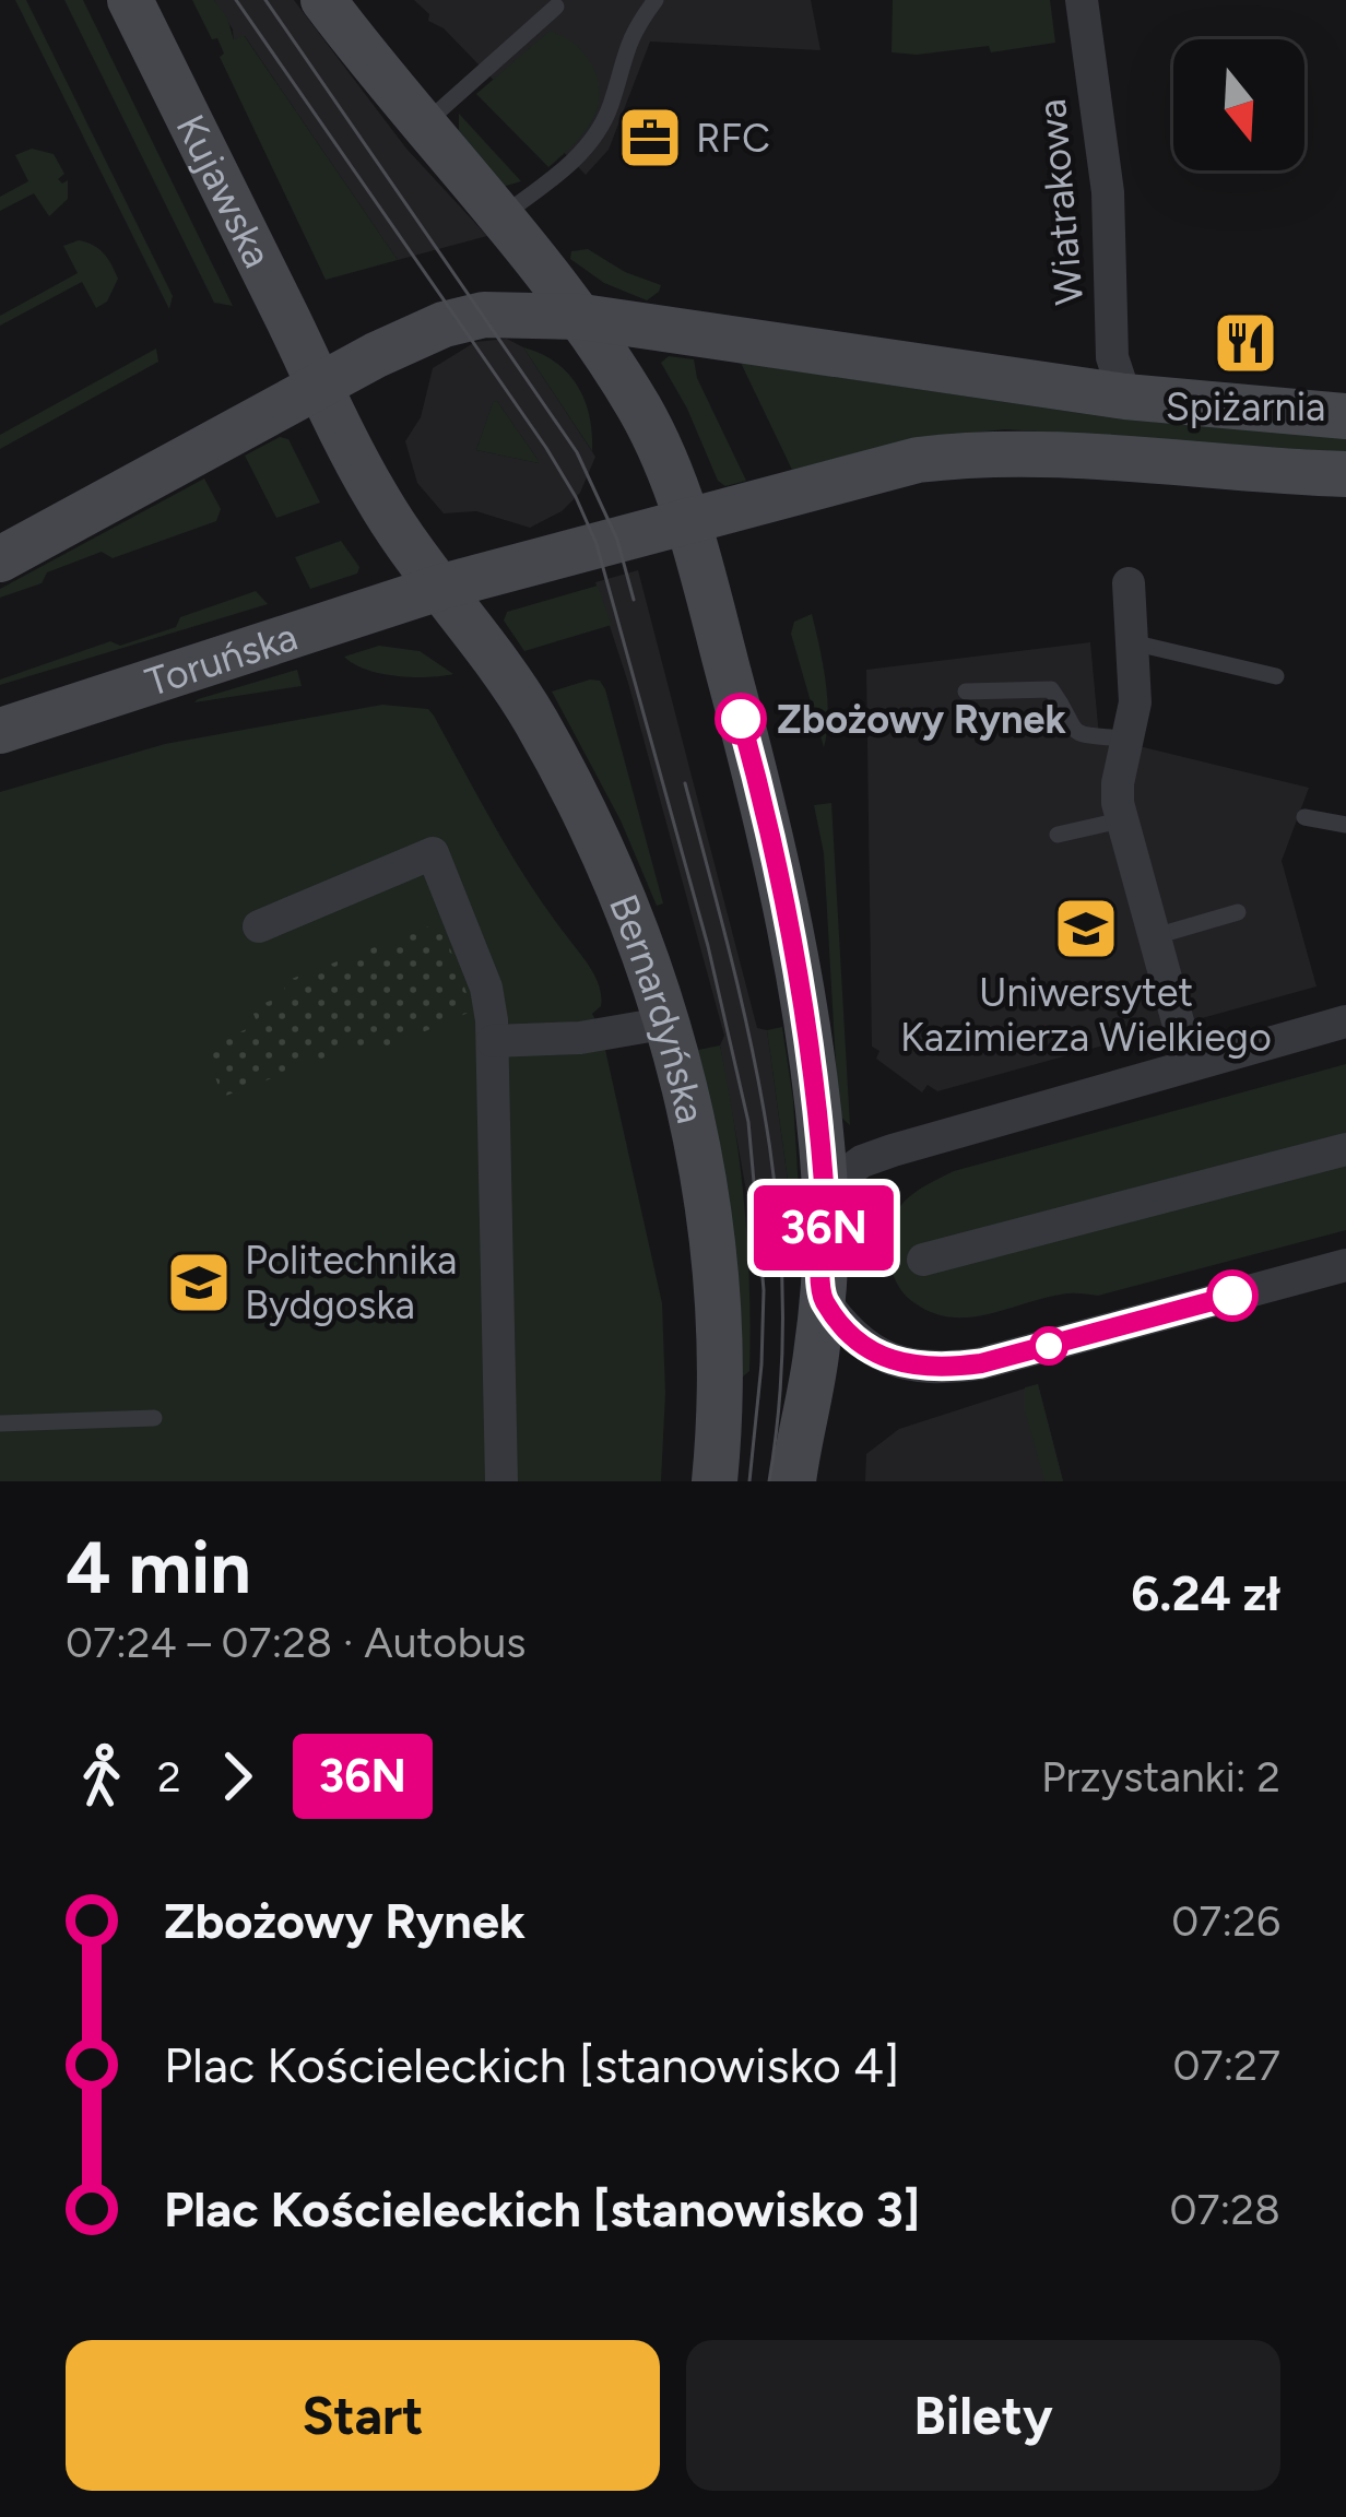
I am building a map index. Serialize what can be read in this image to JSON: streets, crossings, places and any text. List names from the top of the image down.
{
  "streets": {
    "main road": ["Kujawska", "Toruńska", "Bernardyńska"],
    "street": ["Wiatrakowa"]
  },
  "crossings": [
    ["Kujawska", "Toruńska"],
    ["Kujawska", "Bernardyńska"],
    ["Toruńska", "Bernardyńska"]
  ],
  "places": {
    "office": ["RFC"],
    "restaurant": ["Spiżarnia"],
    "other": ["Zbożowy Rynek"],
    "school or university": ["Uniwersytet Kazimierza Wielkiego", "Politechnika Bydgoska"]
  },
  "lines": ["bus line 36N"],
  "north": "bottom",
  "page": {
    "on_map": "36N",
    "heading": ["4 min", "07:24 – 07:28 · Autobus", "6.24 zł"],
    "legs": ["2", "36N", "Przystanki: 2"],
    "list": [
      {
        "name": "Zbożowy Rynek",
        "value": "07:26"
      },
      {
        "name": "Plac Kościeleckich [stanowisko 4]",
        "value": "07:27"
      },
      {
        "name": "Plac Kościeleckich [stanowisko 3]",
        "value": "07:28"
      }
    ],
    "buttons": ["Start", "Bilety"]
  }
}
